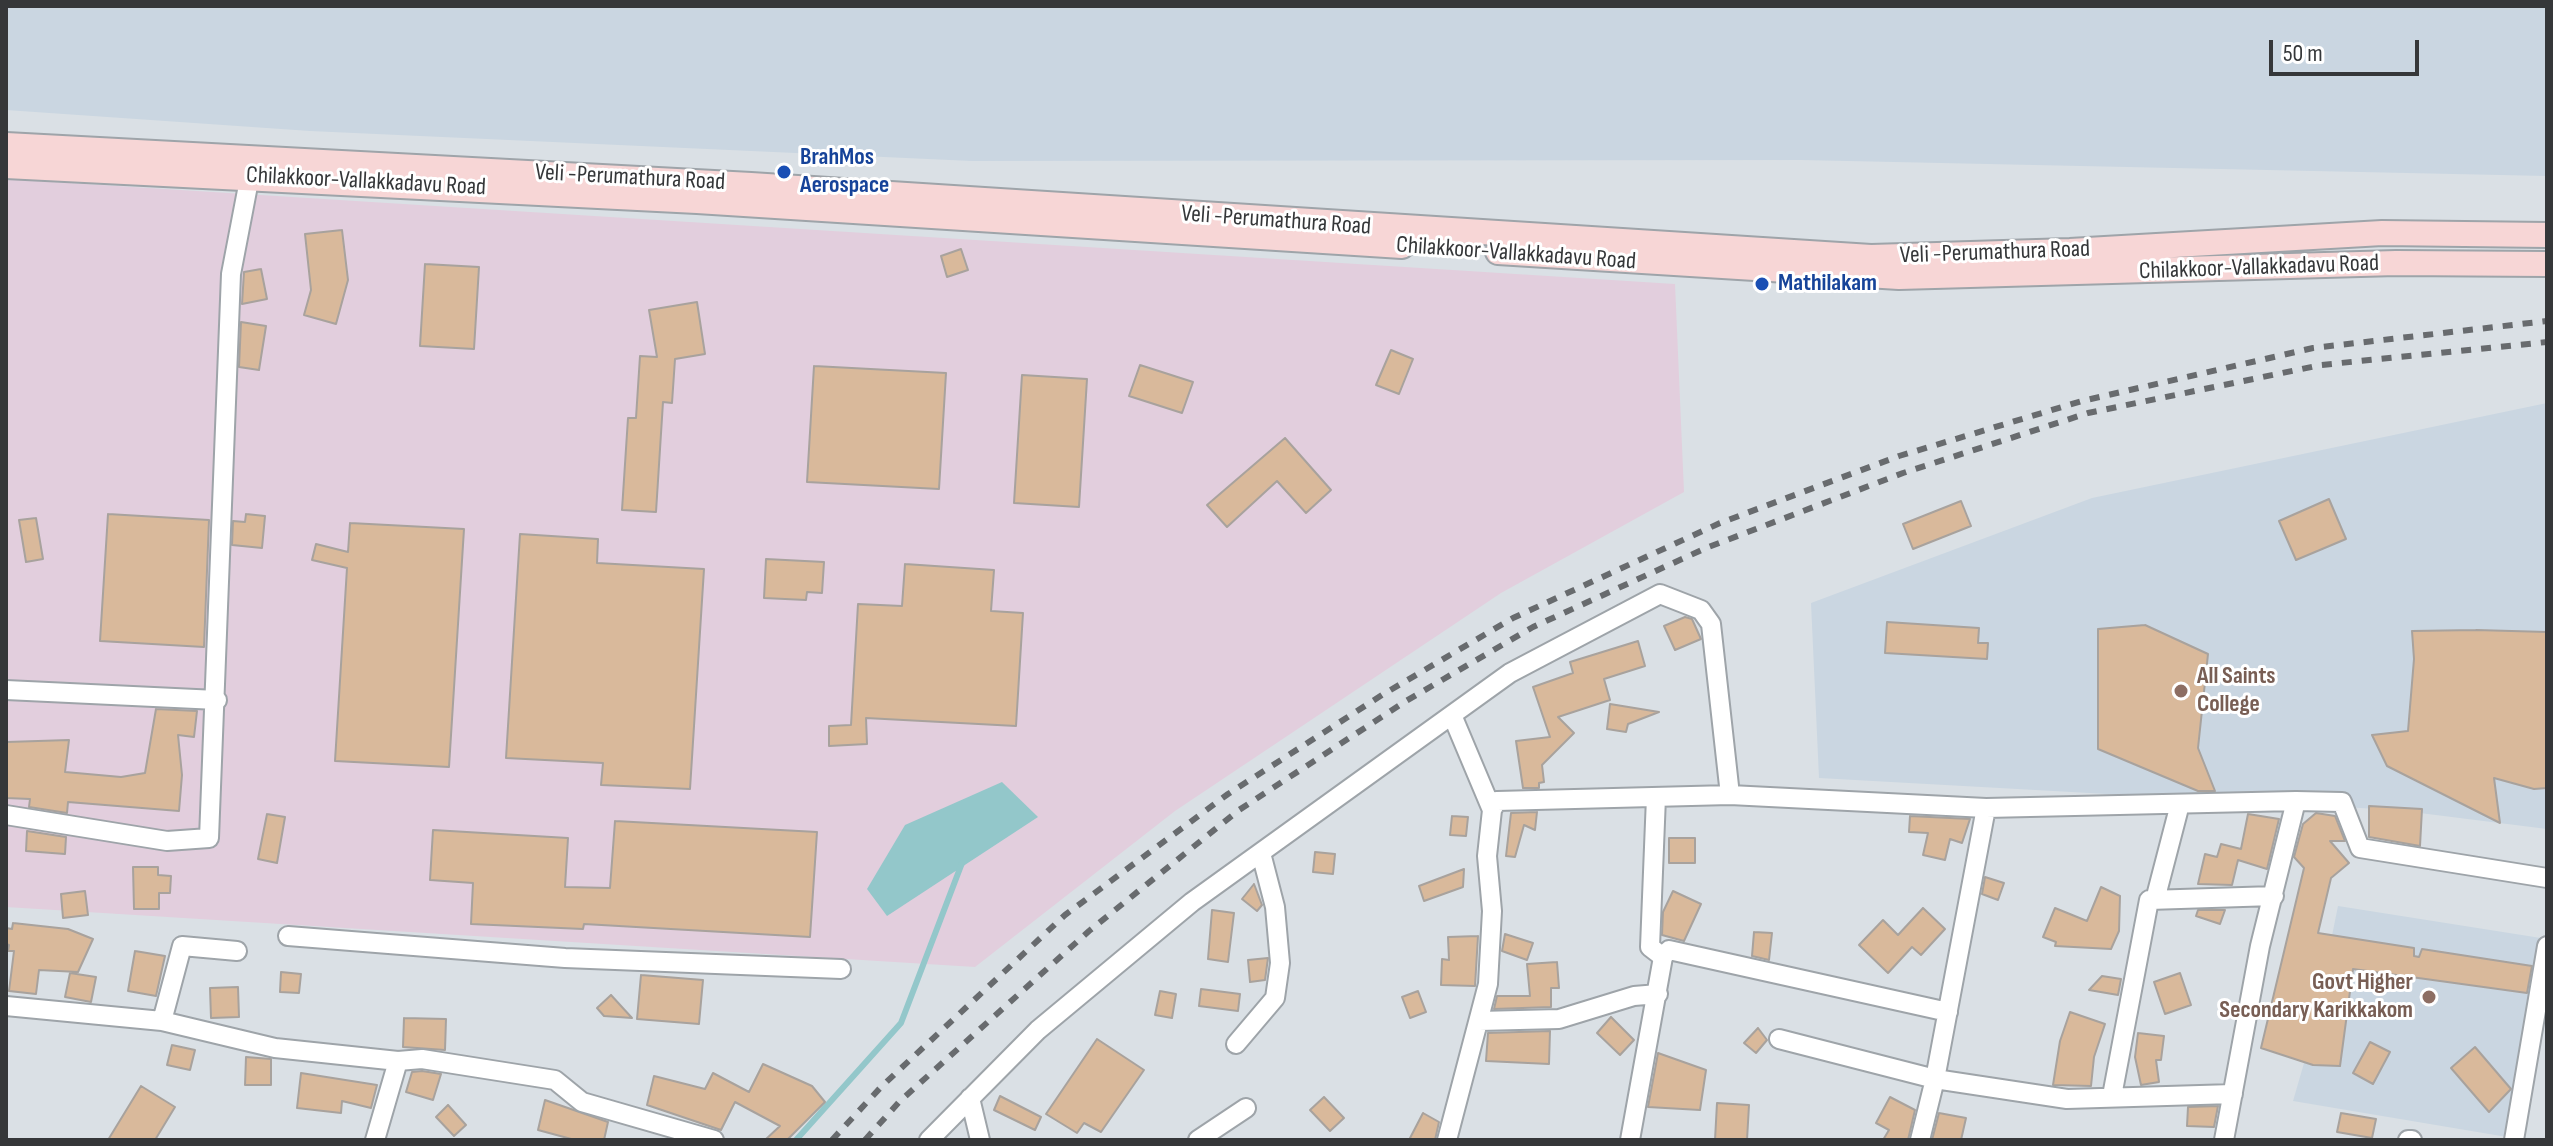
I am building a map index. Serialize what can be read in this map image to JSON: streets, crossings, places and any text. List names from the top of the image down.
{
  "streets": {
    "main road": ["Veli -Perumathura Road", "Chilakkoor-Vallakkadavu Road"]
  },
  "places": [
    "BrahMos Aerospace",
    "Mathilakam",
    "All Saints College",
    "Govt Higher Secondary Karikkakom"
  ],
  "scale_bar": "50 m"
}
